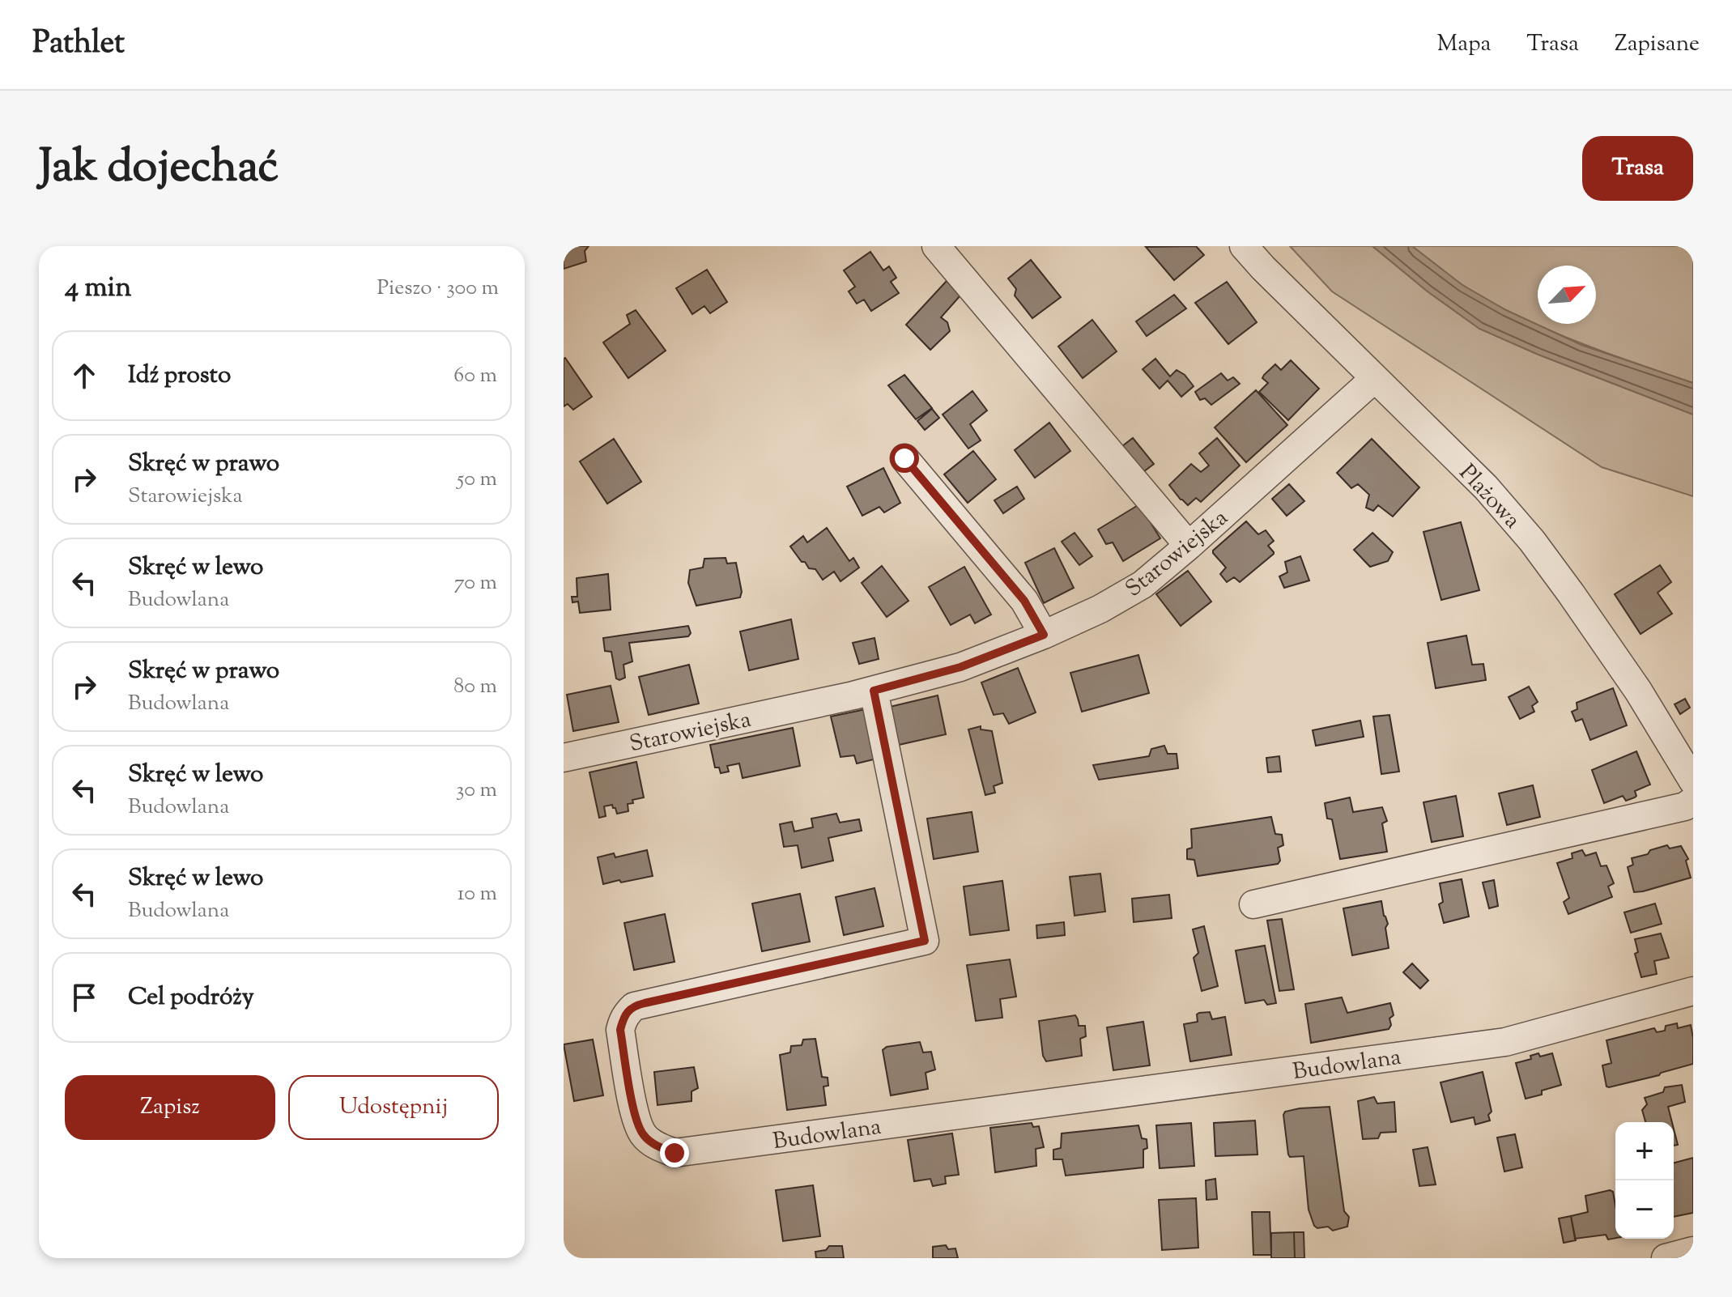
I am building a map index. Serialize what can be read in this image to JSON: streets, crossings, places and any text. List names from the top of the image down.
{
  "streets": {
    "street": ["Plażowa", "Starowiejska", "Budowlana"]
  },
  "crossings": [
    ["Plażowa", "Starowiejska"],
    ["Starowiejska", "Budowlana"]
  ],
  "north": "top right",
  "page": {
    "header": "Pathlet",
    "nav": ["Mapa", "Trasa", "Zapisane"],
    "title": "Jak dojechać",
    "buttons": [
      "Trasa",
      ["Zapisz", "Udostępnij"]
    ],
    "heading": ["4 min", "Pieszo · 300 m"],
    "list": [
      ["Idź prosto", "60 m"],
      ["Skręć w prawo", "Starowiejska", "50 m"],
      ["Skręć w lewo", "Budowlana", "70 m"],
      ["Skręć w prawo", "Budowlana", "80 m"],
      ["Skręć w lewo", "Budowlana", "30 m"],
      ["Skręć w lewo", "Budowlana", "10 m"],
      "Cel podróży"
    ],
    "map_buttons": ["+", "−"]
  }
}
